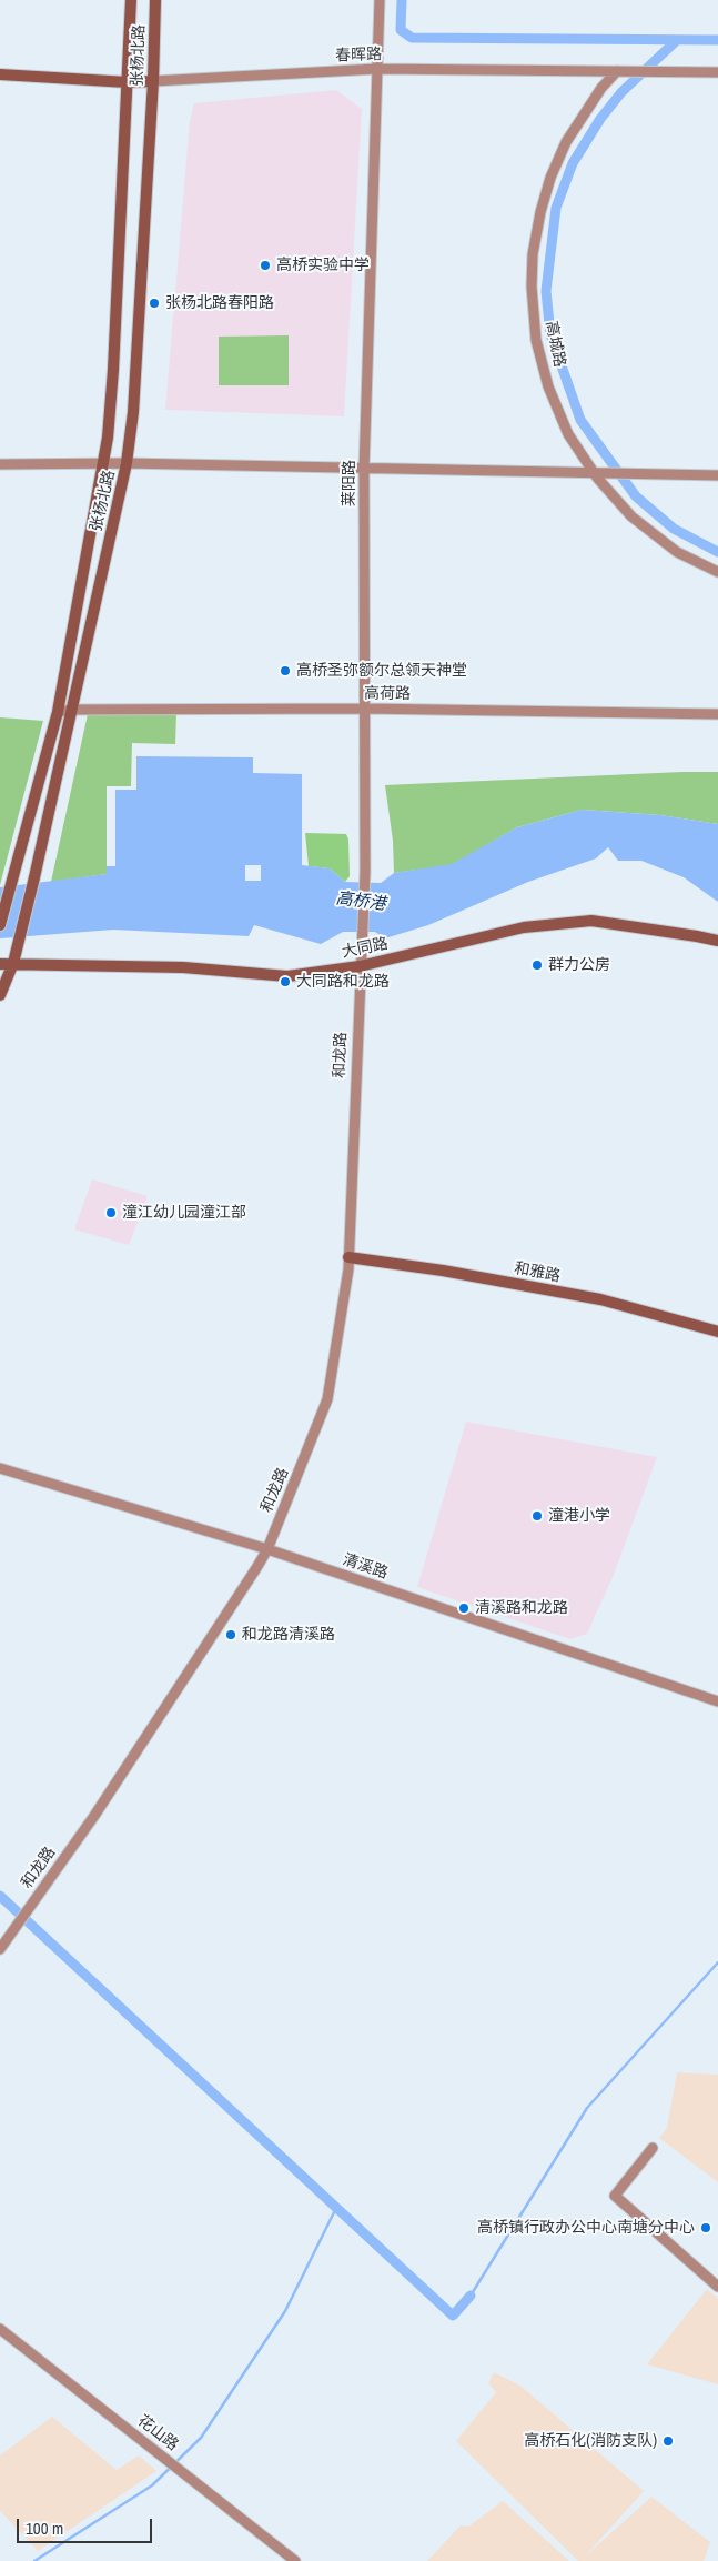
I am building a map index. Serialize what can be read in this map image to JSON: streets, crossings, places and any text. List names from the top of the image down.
{
  "streets": {
    "main road": [
      "张杨北路",
      "春晖路",
      "大同路",
      "和雅路"
    ],
    "street": [
      "高城路",
      "莱阳路",
      "高荷路",
      "和龙路",
      "清溪路",
      "花山路"
    ]
  },
  "crossings": [
    ["张杨北路", "春晖路"],
    ["张杨北路", "高荷路"],
    ["张杨北路", "大同路"],
    ["春晖路", "高城路"],
    ["春晖路", "莱阳路"],
    ["莱阳路", "高荷路"],
    ["莱阳路", "大同路"],
    ["莱阳路", "和龙路"],
    ["大同路", "和龙路"],
    ["和龙路", "和雅路"],
    ["和龙路", "清溪路"]
  ],
  "water": ["高桥港"],
  "places": [
    "高桥实验中学",
    "张杨北路春阳路",
    "高桥圣弥额尔总领天神堂",
    "群力公房",
    "大同路和龙路",
    "潼江幼儿园潼江部",
    "潼港小学",
    "清溪路和龙路",
    "和龙路清溪路",
    "高桥镇行政办公中心南塘分中心",
    "高桥石化(消防支队)"
  ],
  "scale_bar": "100 m"
}
